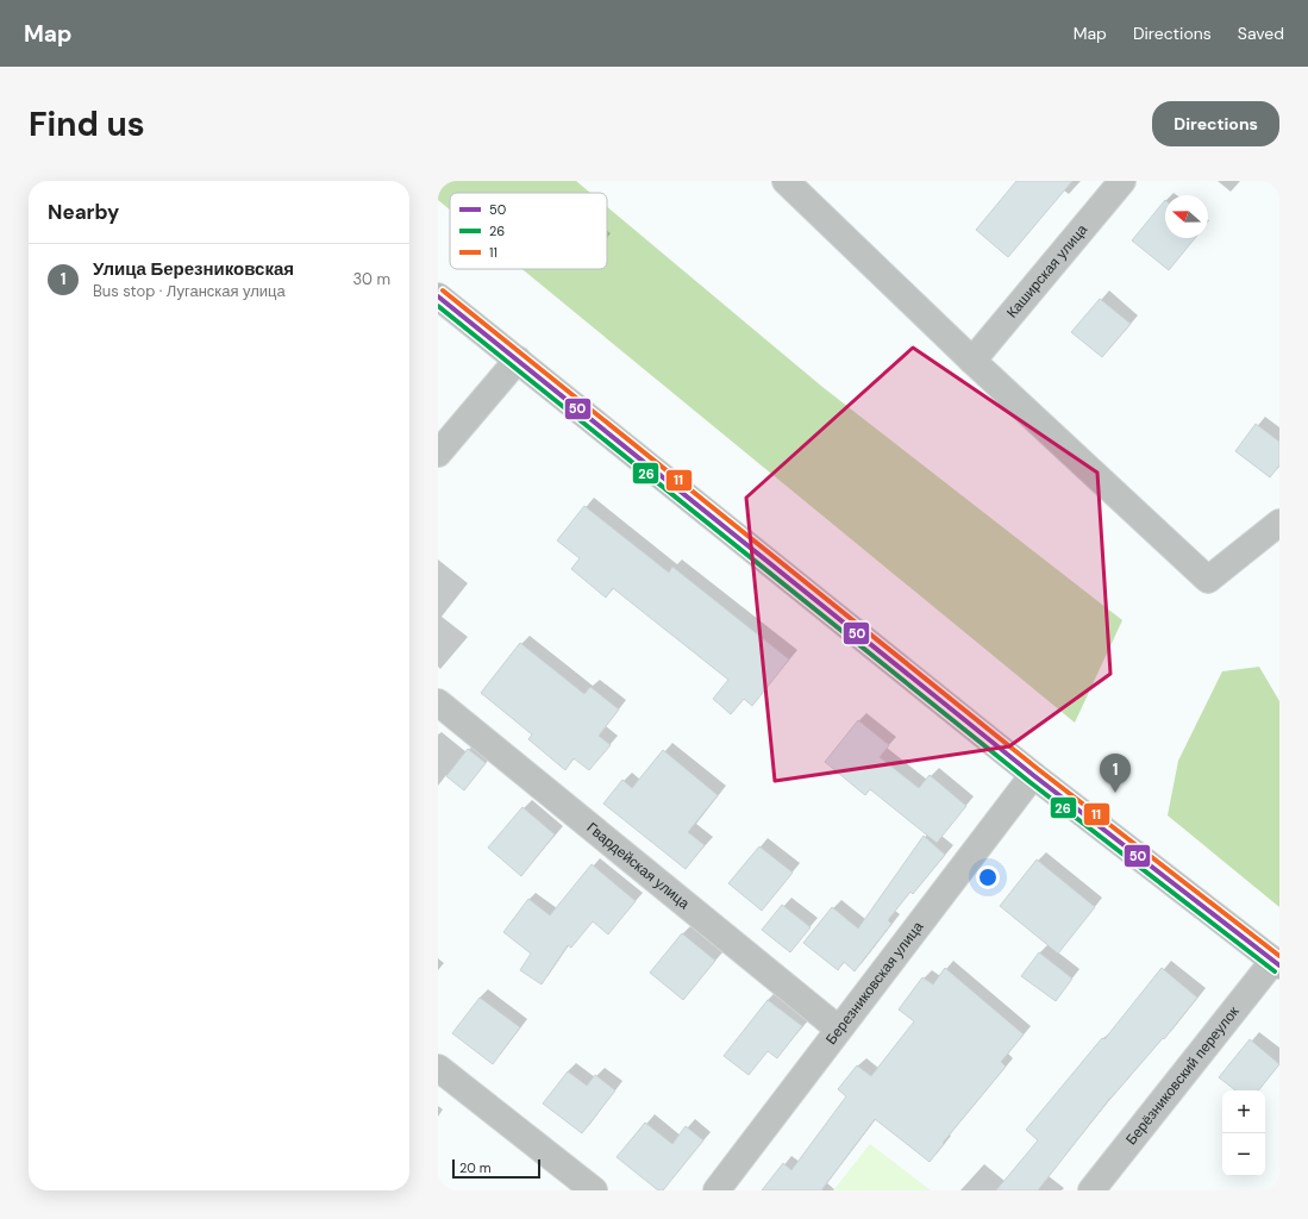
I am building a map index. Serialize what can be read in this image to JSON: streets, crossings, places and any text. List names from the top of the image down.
{
  "streets": {
    "street": [
      "Каширская улица",
      "Гвардейская улица",
      "Березниковская улица",
      "Берёзниковский переулок"
    ]
  },
  "crossings": [
    ["Гвардейская улица", "Березниковская улица"]
  ],
  "lines": ["transit line 11", "transit line 50", "transit line 26"],
  "legend": ["50", "26", "11"],
  "scale_bar": "20 m",
  "north": "left",
  "page": {
    "header": "Map",
    "nav": ["Map", "Directions", "Saved"],
    "buttons": "Directions",
    "title": "Find us",
    "heading": "Nearby",
    "list": [
      {
        "mark": "1",
        "name": "Улица Березниковская",
        "note": "Bus stop · Луганская улица",
        "value": "30 m"
      }
    ],
    "pins": "1",
    "map_buttons": ["+", "−"],
    "scale": "20 m"
  }
}
